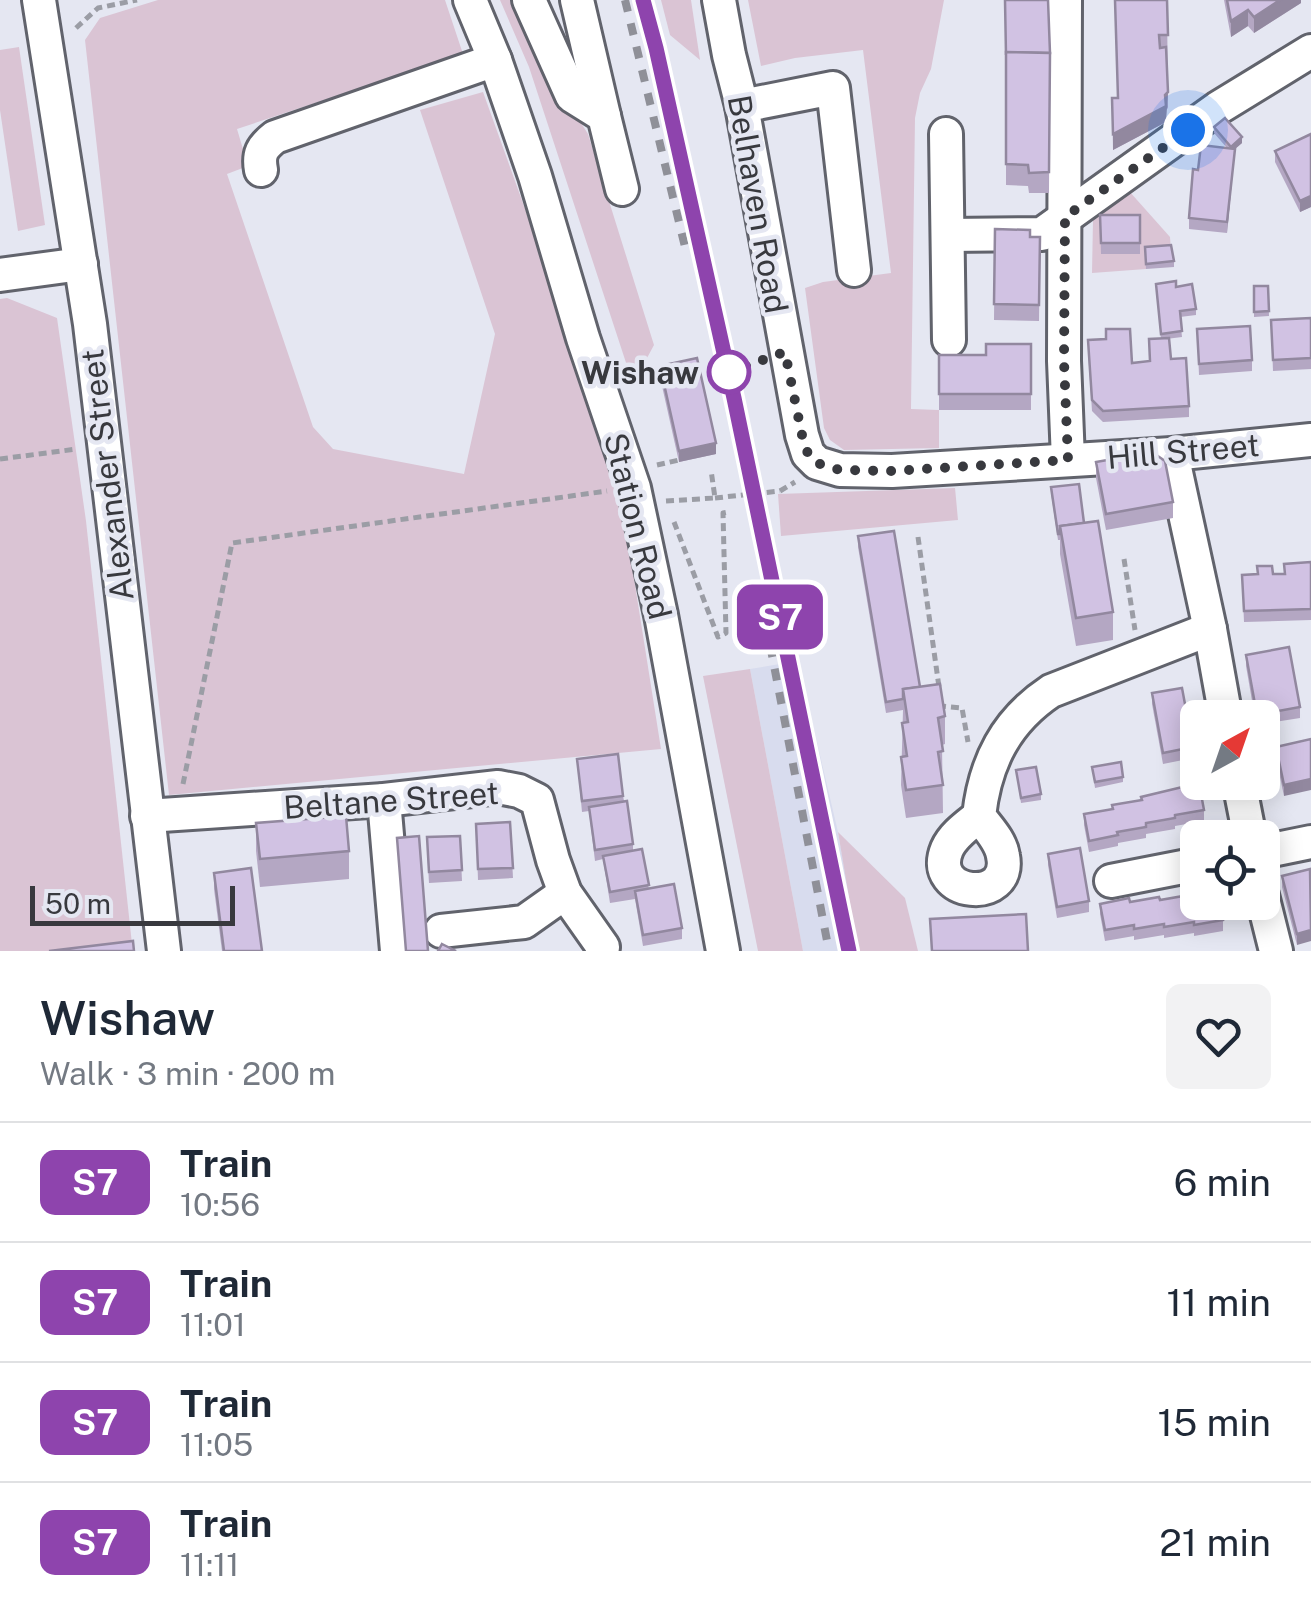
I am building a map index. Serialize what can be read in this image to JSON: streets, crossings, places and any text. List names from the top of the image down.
{
  "streets": {
    "street": [
      "Belhaven Road",
      "Hill Street",
      "Alexander Street",
      "Station Road",
      "Beltane Street"
    ]
  },
  "crossings": [
    ["Belhaven Road", "Hill Street"],
    ["Alexander Street", "Beltane Street"]
  ],
  "places": ["Wishaw"],
  "scale_bar": "50 m",
  "north": "top right",
  "page": {
    "on_map": "S7",
    "scale": "50 m",
    "heading": ["Wishaw", "Walk · 3 min · 200 m"],
    "list": [
      {
        "mark": "S7",
        "name": "Train",
        "note": "10:56",
        "value": "6 min"
      },
      {
        "mark": "S7",
        "name": "Train",
        "note": "11:01",
        "value": "11 min"
      },
      {
        "mark": "S7",
        "name": "Train",
        "note": "11:05",
        "value": "15 min"
      },
      {
        "mark": "S7",
        "name": "Train",
        "note": "11:11",
        "value": "21 min"
      }
    ]
  }
}
